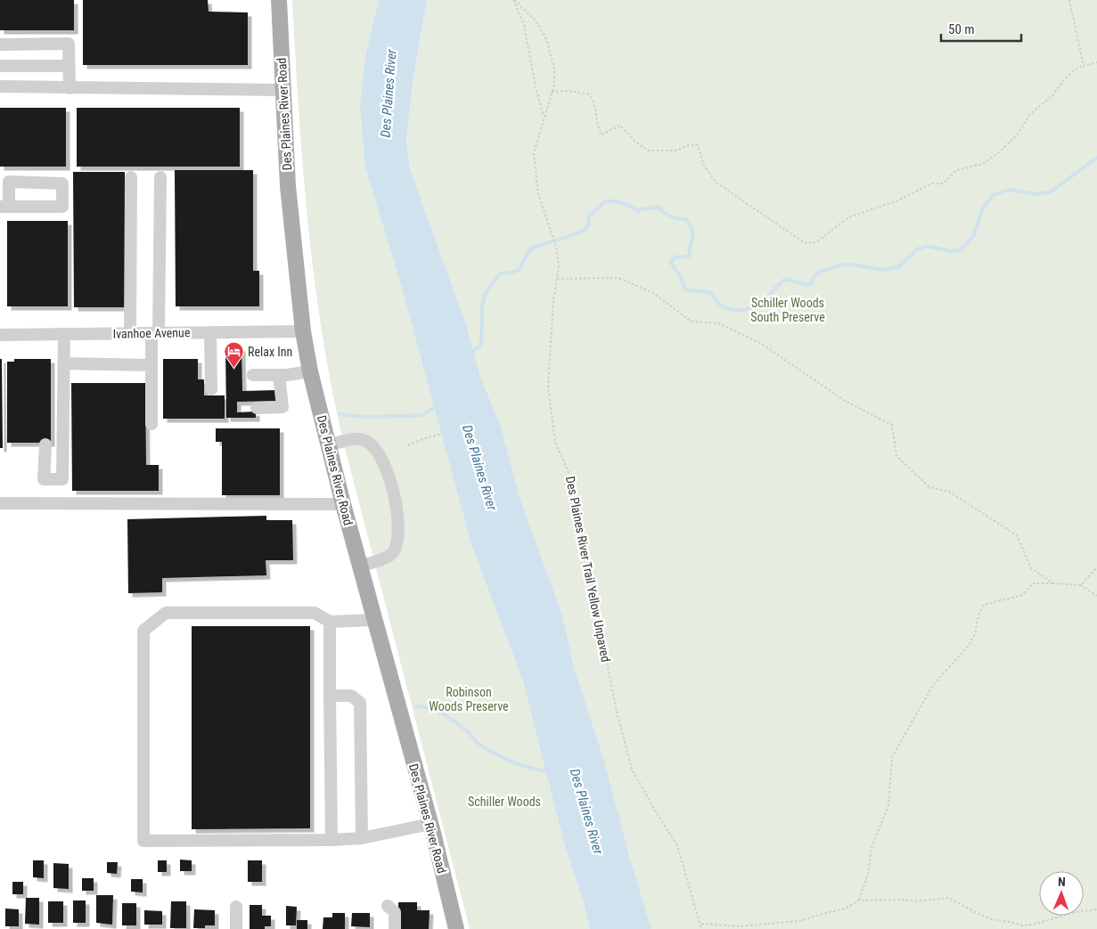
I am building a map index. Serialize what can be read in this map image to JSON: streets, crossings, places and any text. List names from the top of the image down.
{
  "streets": {
    "main road": ["Des Plaines River Road"],
    "street": ["Ivanhoe Avenue"],
    "path": ["Des Plaines River Trail Yellow Unpaved"]
  },
  "crossings": [
    ["Des Plaines River Road", "Ivanhoe Avenue"]
  ],
  "water": ["Des Plaines River"],
  "parks": ["Schiller Woods South Preserve", "Robinson Woods Preserve", "Schiller Woods"],
  "places": {
    "hotel": ["Relax Inn"]
  },
  "scale_bar": "50 m",
  "north": "top"
}
